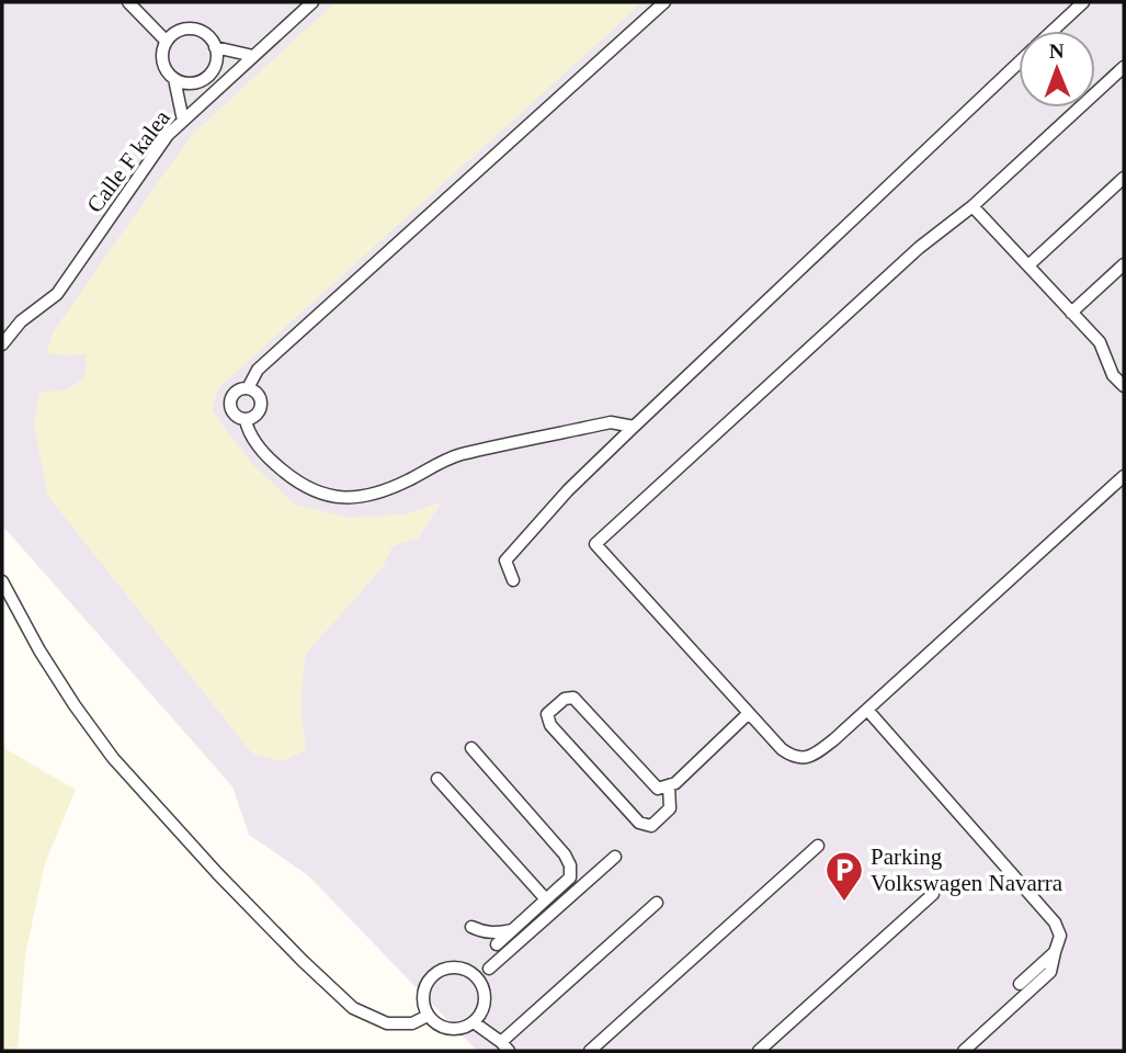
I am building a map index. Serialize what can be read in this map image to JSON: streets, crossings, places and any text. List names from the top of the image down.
{
  "streets": {
    "street": ["Calle F kalea"]
  },
  "places": {
    "parking": ["Parking Volkswagen Navarra"]
  },
  "north": "top"
}
